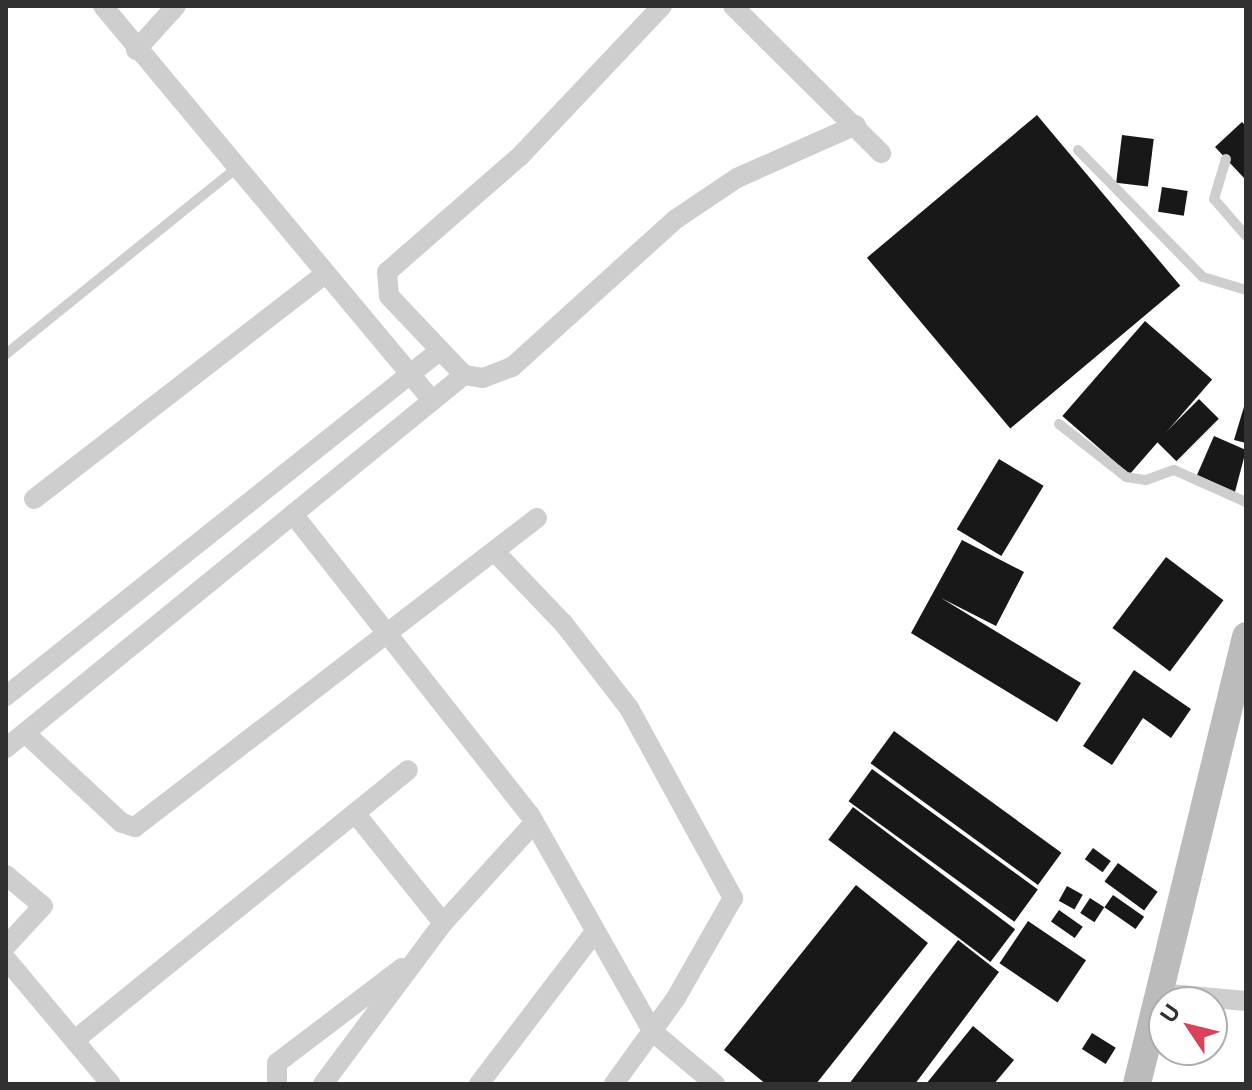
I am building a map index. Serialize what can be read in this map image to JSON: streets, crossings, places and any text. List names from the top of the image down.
{
  "north": "top left"
}
